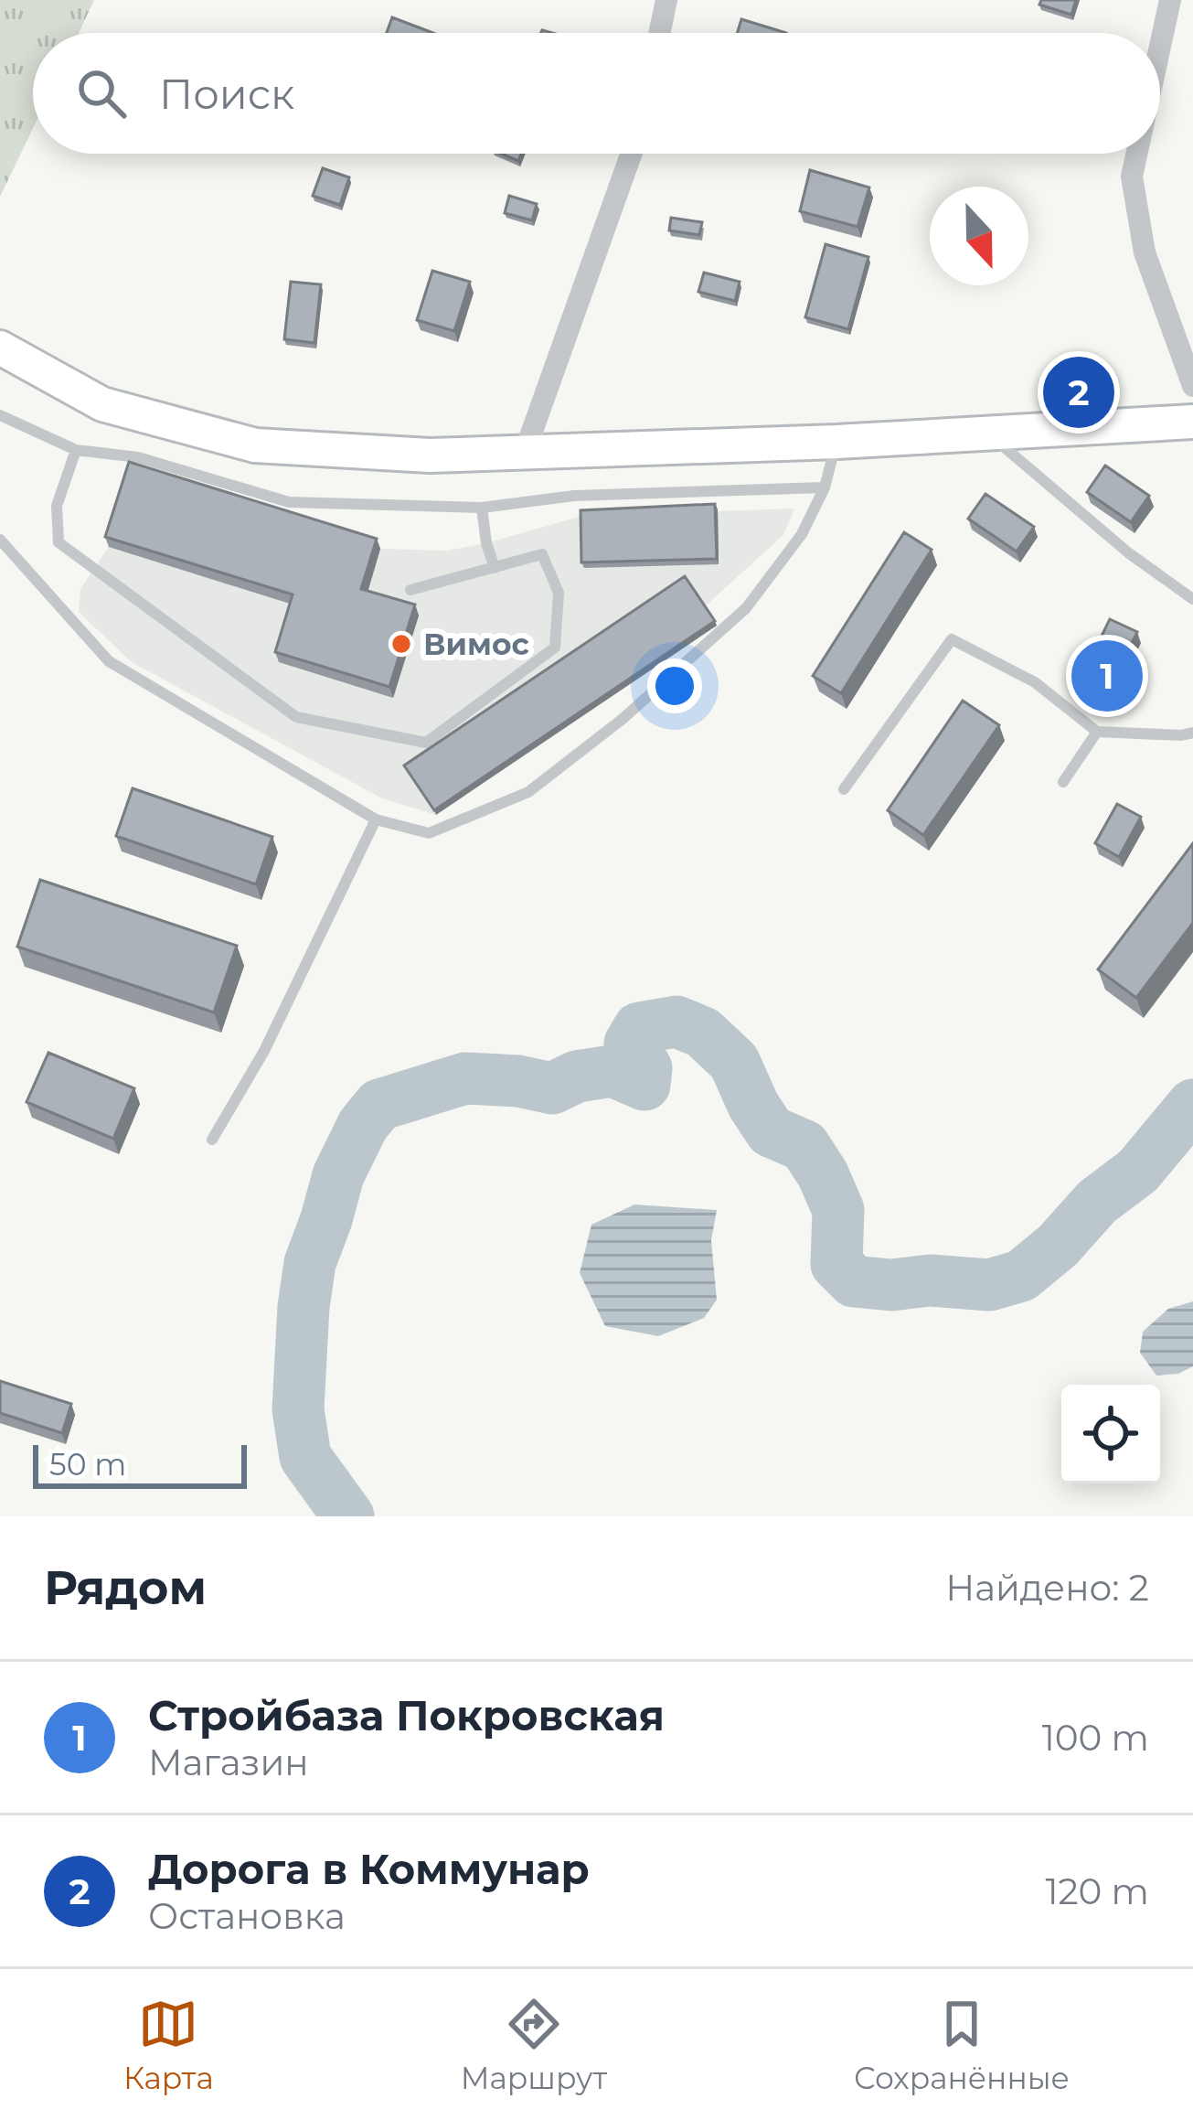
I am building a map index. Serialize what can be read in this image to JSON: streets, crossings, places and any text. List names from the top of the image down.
{
  "places": ["Вимос"],
  "scale_bar": "50 m",
  "north": "bottom",
  "page": {
    "search": "Поиск",
    "pins": ["2", "1"],
    "scale": "50 m",
    "heading": ["Рядом", "Найдено: 2"],
    "list": [
      {
        "mark": "1",
        "name": "Стройбаза Покровская",
        "note": "Магазин",
        "value": "100 m"
      },
      {
        "mark": "2",
        "name": "Дорога в Коммунар",
        "note": "Остановка",
        "value": "120 m"
      }
    ],
    "nav": ["Карта", "Маршрут", "Сохранённые"]
  }
}
